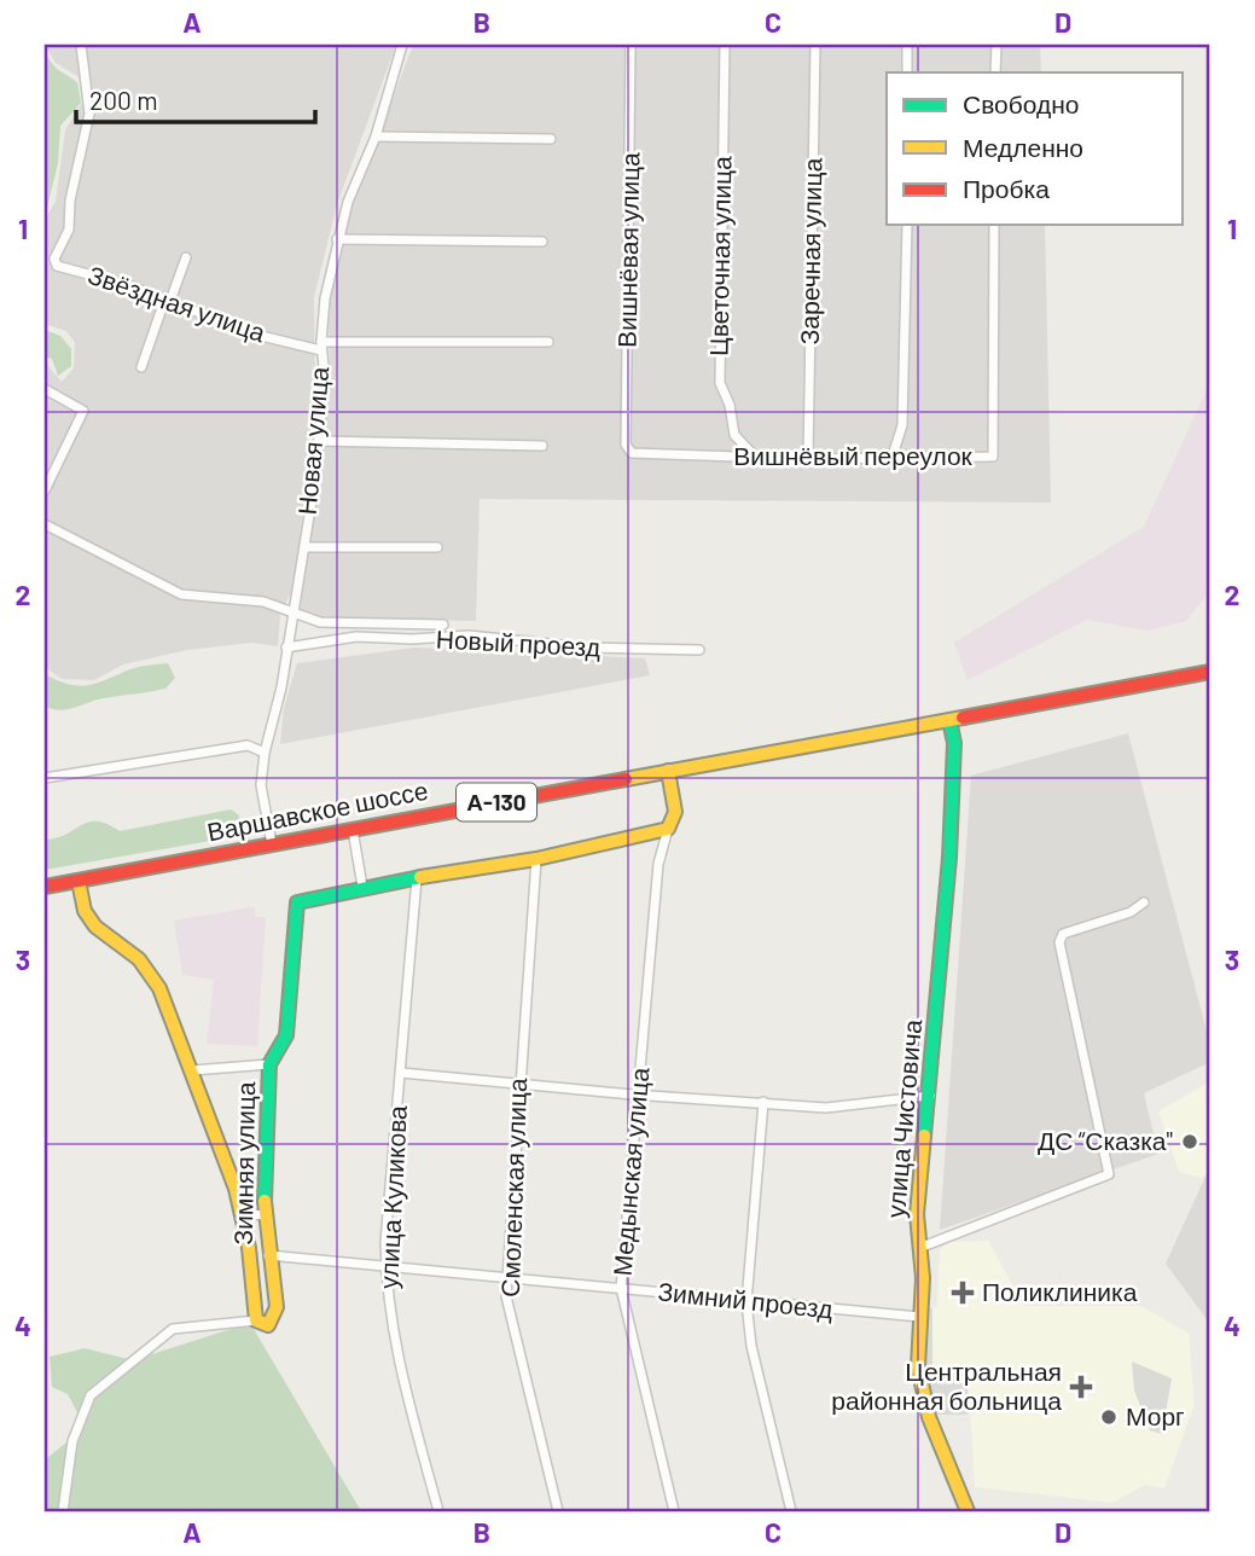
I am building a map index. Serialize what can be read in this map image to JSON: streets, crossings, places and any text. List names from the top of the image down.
{
  "streets": {
    "street": [
      "Вишнёвая улица",
      "Заречная улица",
      "Цветочная улица",
      "Звёздная улица",
      "Новая улица",
      "Вишнёвый переулок",
      "Новый проезд",
      "А-130",
      "Варшавское шоссе",
      "улица Чистовича",
      "Зимняя улица",
      "Медынская улица",
      "Смоленская улица",
      "улица Куликова",
      "Зимний проезд"
    ]
  },
  "crossings": [
    ["Вишнёвая улица", "Вишнёвый переулок"],
    ["Заречная улица", "Вишнёвый переулок"],
    ["Цветочная улица", "Вишнёвый переулок"],
    ["Звёздная улица", "Новая улица"],
    ["Новая улица", "Новый проезд"],
    ["Новая улица", "Варшавское шоссе"],
    ["А-130", "Варшавское шоссе"],
    ["А-130", "улица Чистовича"],
    ["Варшавское шоссе", "улица Чистовича"],
    ["улица Чистовича", "Зимний проезд"],
    ["Зимняя улица", "Зимний проезд"],
    ["Медынская улица", "Зимний проезд"],
    ["Смоленская улица", "Зимний проезд"],
    ["улица Куликова", "Зимний проезд"]
  ],
  "places": {
    "other": ["ДС “Сказка\"", "Морг"],
    "health": ["Поликлиника", "Центральная районная больница"]
  },
  "legend": ["Свободно", "Медленно", "Пробка"],
  "scale_bar": "200 m",
  "grid": {
    "columns": [
      "A",
      "B",
      "C",
      "D"
    ],
    "rows": [
      "1",
      "2",
      "3",
      "4"
    ]
  }
}
